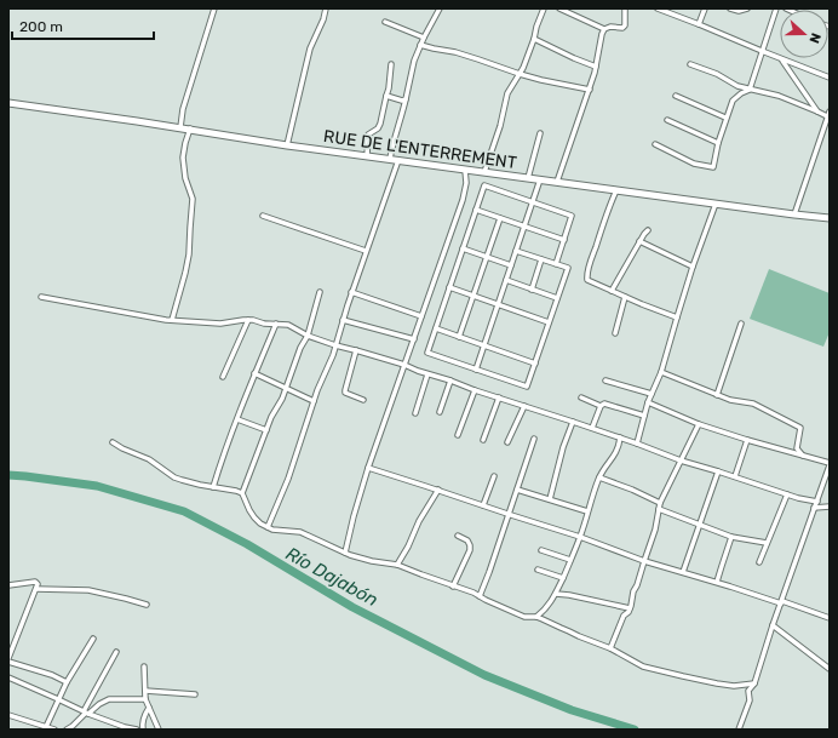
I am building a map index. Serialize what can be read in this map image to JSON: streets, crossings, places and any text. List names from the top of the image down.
{
  "streets": {
    "street": ["RUE DE L'ENTERREMENT"]
  },
  "water": ["Río Dajabón"],
  "scale_bar": "200 m",
  "north": "right"
}
